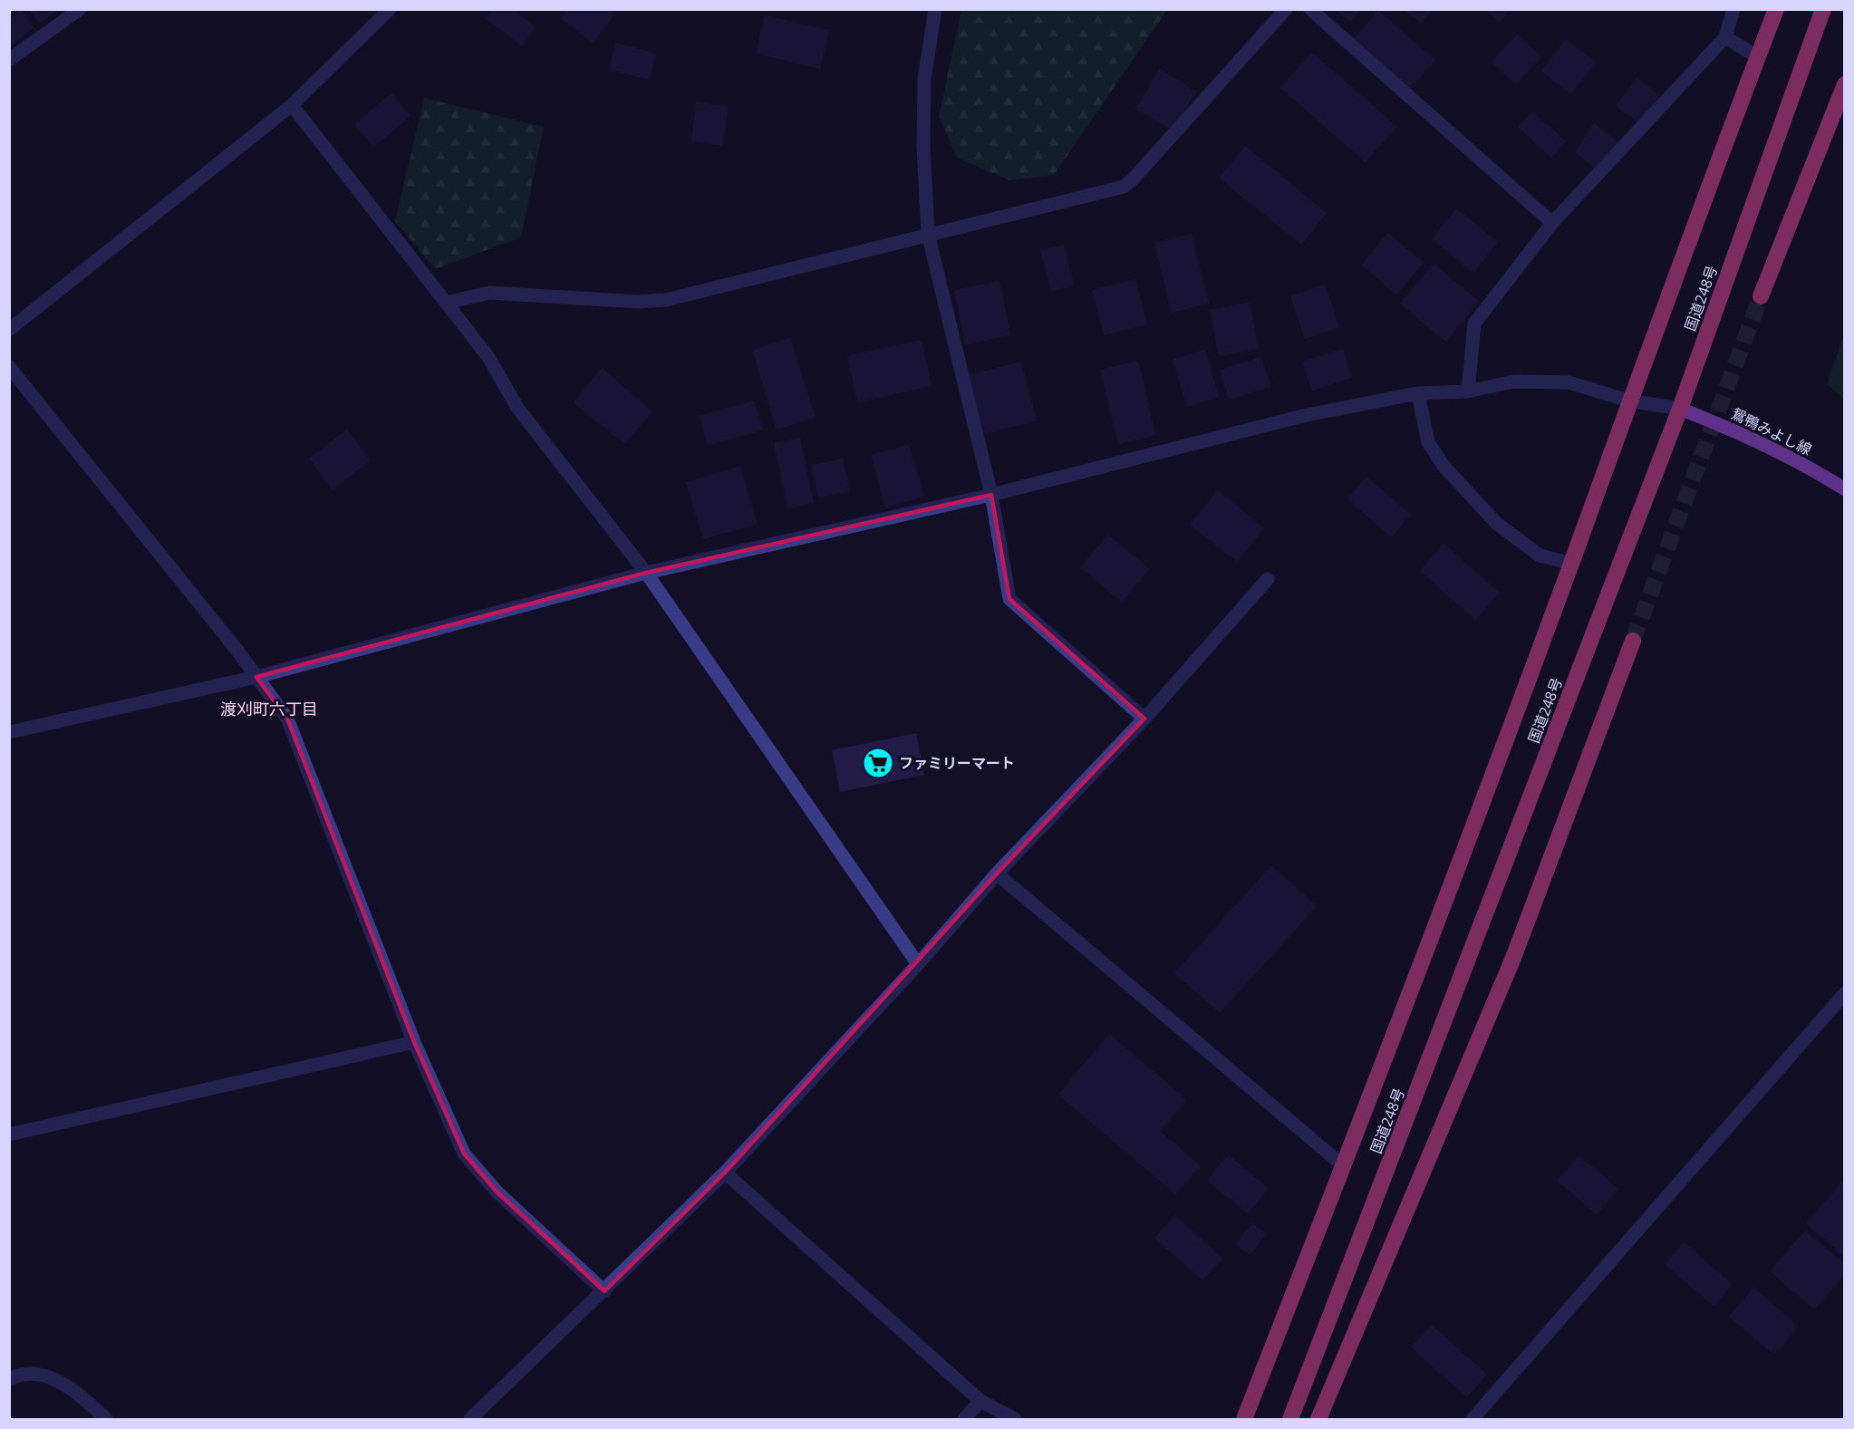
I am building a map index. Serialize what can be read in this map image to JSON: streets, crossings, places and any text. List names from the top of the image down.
{
  "streets": {
    "highway": ["国道248号"],
    "main road": ["鴛鴨みよし線"]
  },
  "crossings": [
    ["国道248号", "鴛鴨みよし線"]
  ],
  "districts": ["渡刈町六丁目"],
  "places": {
    "supermarket": ["ファミリーマート"]
  }
}
